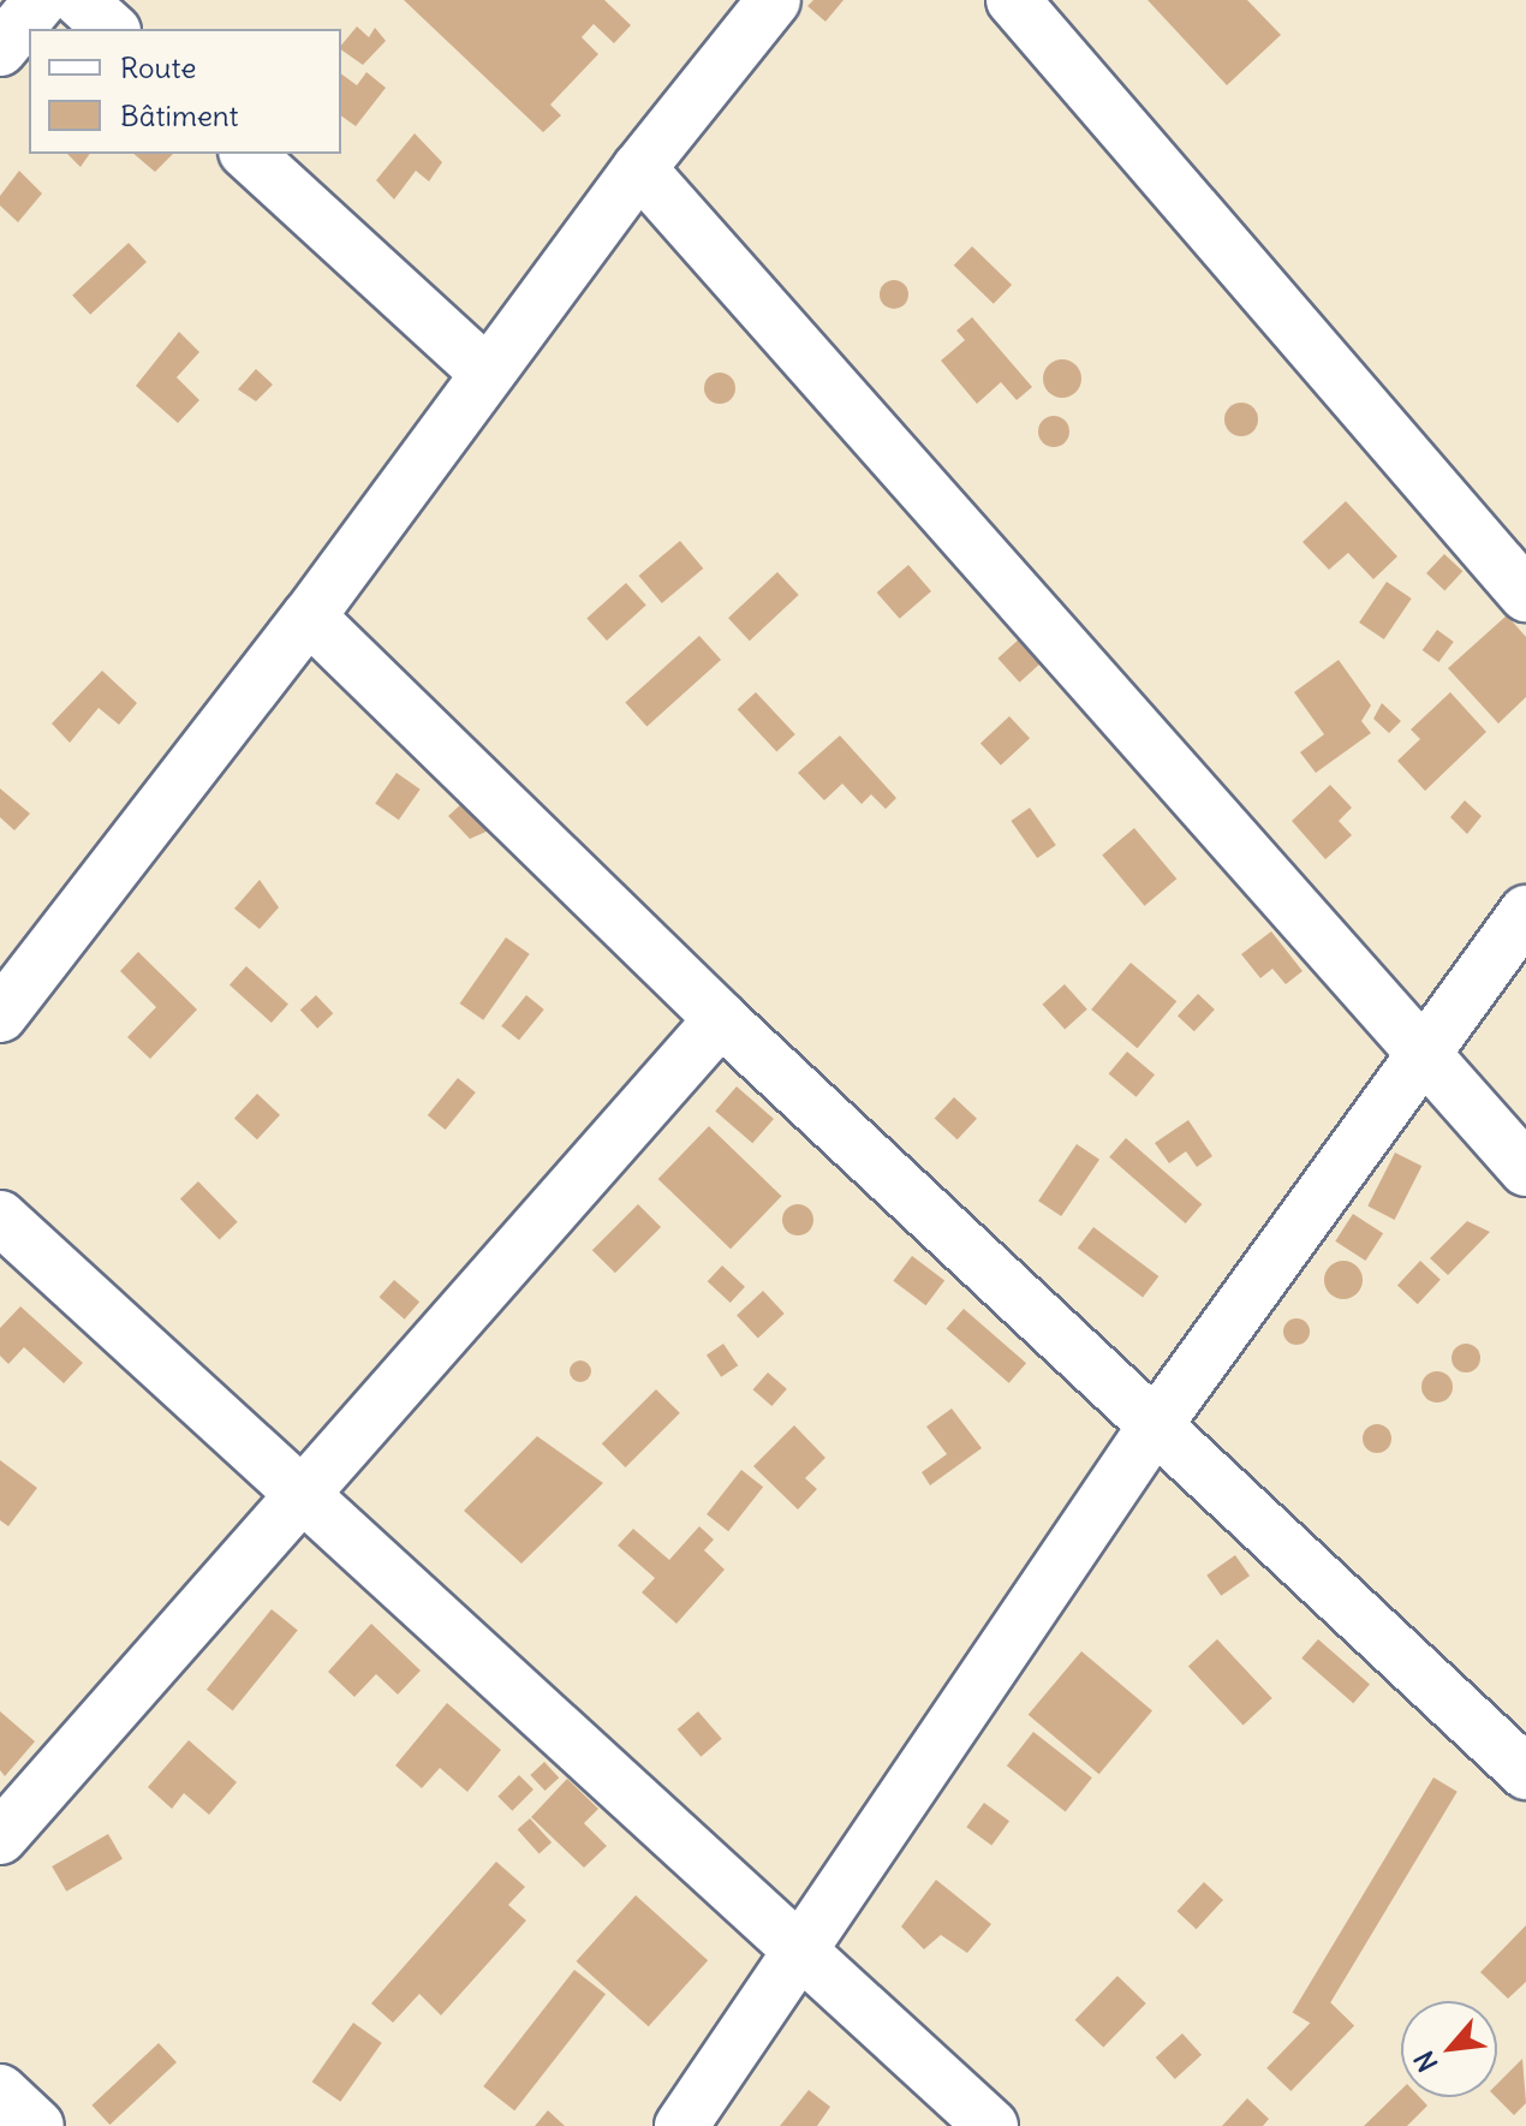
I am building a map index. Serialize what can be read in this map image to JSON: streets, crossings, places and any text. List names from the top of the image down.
{
  "legend": ["Route", "Bâtiment"],
  "north": "bottom left"
}
